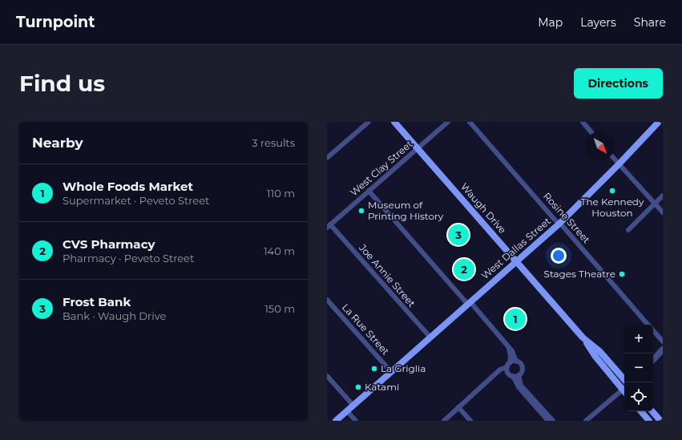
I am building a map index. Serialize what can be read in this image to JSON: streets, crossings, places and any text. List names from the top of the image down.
{
  "streets": {
    "main road": ["Waugh Drive", "West Dallas Street"],
    "street": [
      "West Clay Street",
      "Rosine Street",
      "Joe Annie Street",
      "La Rue Street"
    ]
  },
  "crossings": [
    ["West Clay Street", "Waugh Drive"],
    ["West Clay Street", "Joe Annie Street"],
    ["Waugh Drive", "West Dallas Street"],
    ["Rosine Street", "West Dallas Street"],
    ["West Dallas Street", "Joe Annie Street"],
    ["West Dallas Street", "La Rue Street"]
  ],
  "places": [
    "The Kennedy Houston",
    "Museum of Printing History",
    "Stages Theatre",
    "La Griglia",
    "Katami"
  ],
  "north": "bottom right",
  "page": {
    "header": "Turnpoint",
    "nav": ["Map", "Layers", "Share"],
    "buttons": "Directions",
    "title": "Find us",
    "heading": ["Nearby", "3 results"],
    "list": [
      {
        "mark": "1",
        "name": "Whole Foods Market",
        "note": "Supermarket · Peveto Street",
        "value": "110 m"
      },
      {
        "mark": "2",
        "name": "CVS Pharmacy",
        "note": "Pharmacy · Peveto Street",
        "value": "140 m"
      },
      {
        "mark": "3",
        "name": "Frost Bank",
        "note": "Bank · Waugh Drive",
        "value": "150 m"
      }
    ],
    "pins": ["3", "2", "1"],
    "map_buttons": ["+", "−"]
  }
}
